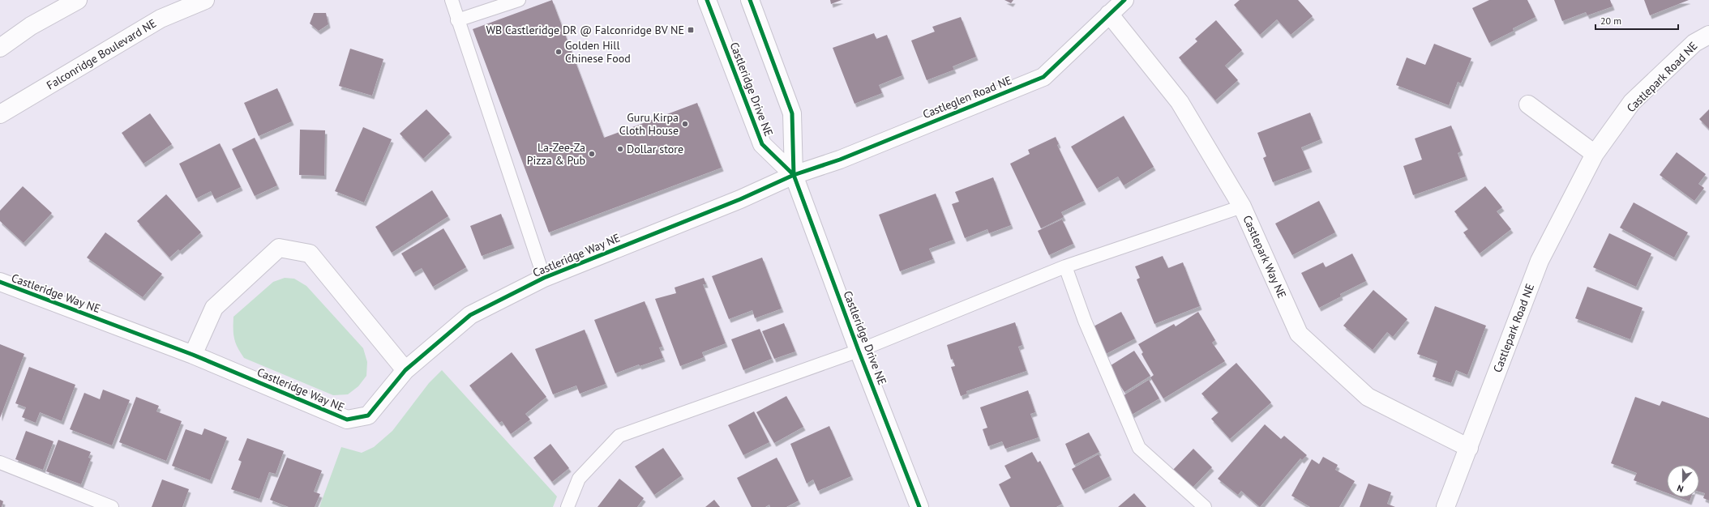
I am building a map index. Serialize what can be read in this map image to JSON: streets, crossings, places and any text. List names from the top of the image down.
{
  "streets": {
    "street": [
      "Falconridge Boulevard NE",
      "Castlepark Road NE",
      "Castleridge Drive NE",
      "Castleglen Road NE",
      "Castleridge Way NE",
      "Castlepark Way NE"
    ]
  },
  "crossings": [
    ["Castlepark Road NE", "Castlepark Way NE"],
    ["Castleridge Drive NE", "Castleglen Road NE"],
    ["Castleridge Drive NE", "Castleridge Way NE"],
    ["Castleglen Road NE", "Castleridge Way NE"],
    ["Castleglen Road NE", "Castlepark Way NE"]
  ],
  "places": {
    "transit": ["WB Castleridge DR @ Falconridge BV NE"],
    "other": [
      "Golden Hill Chinese Food",
      "Guru Kirpa Cloth House",
      "Dollar store",
      "La-Zee-Za Pizza & Pub"
    ]
  },
  "scale_bar": "20 m",
  "north": "bottom"
}
